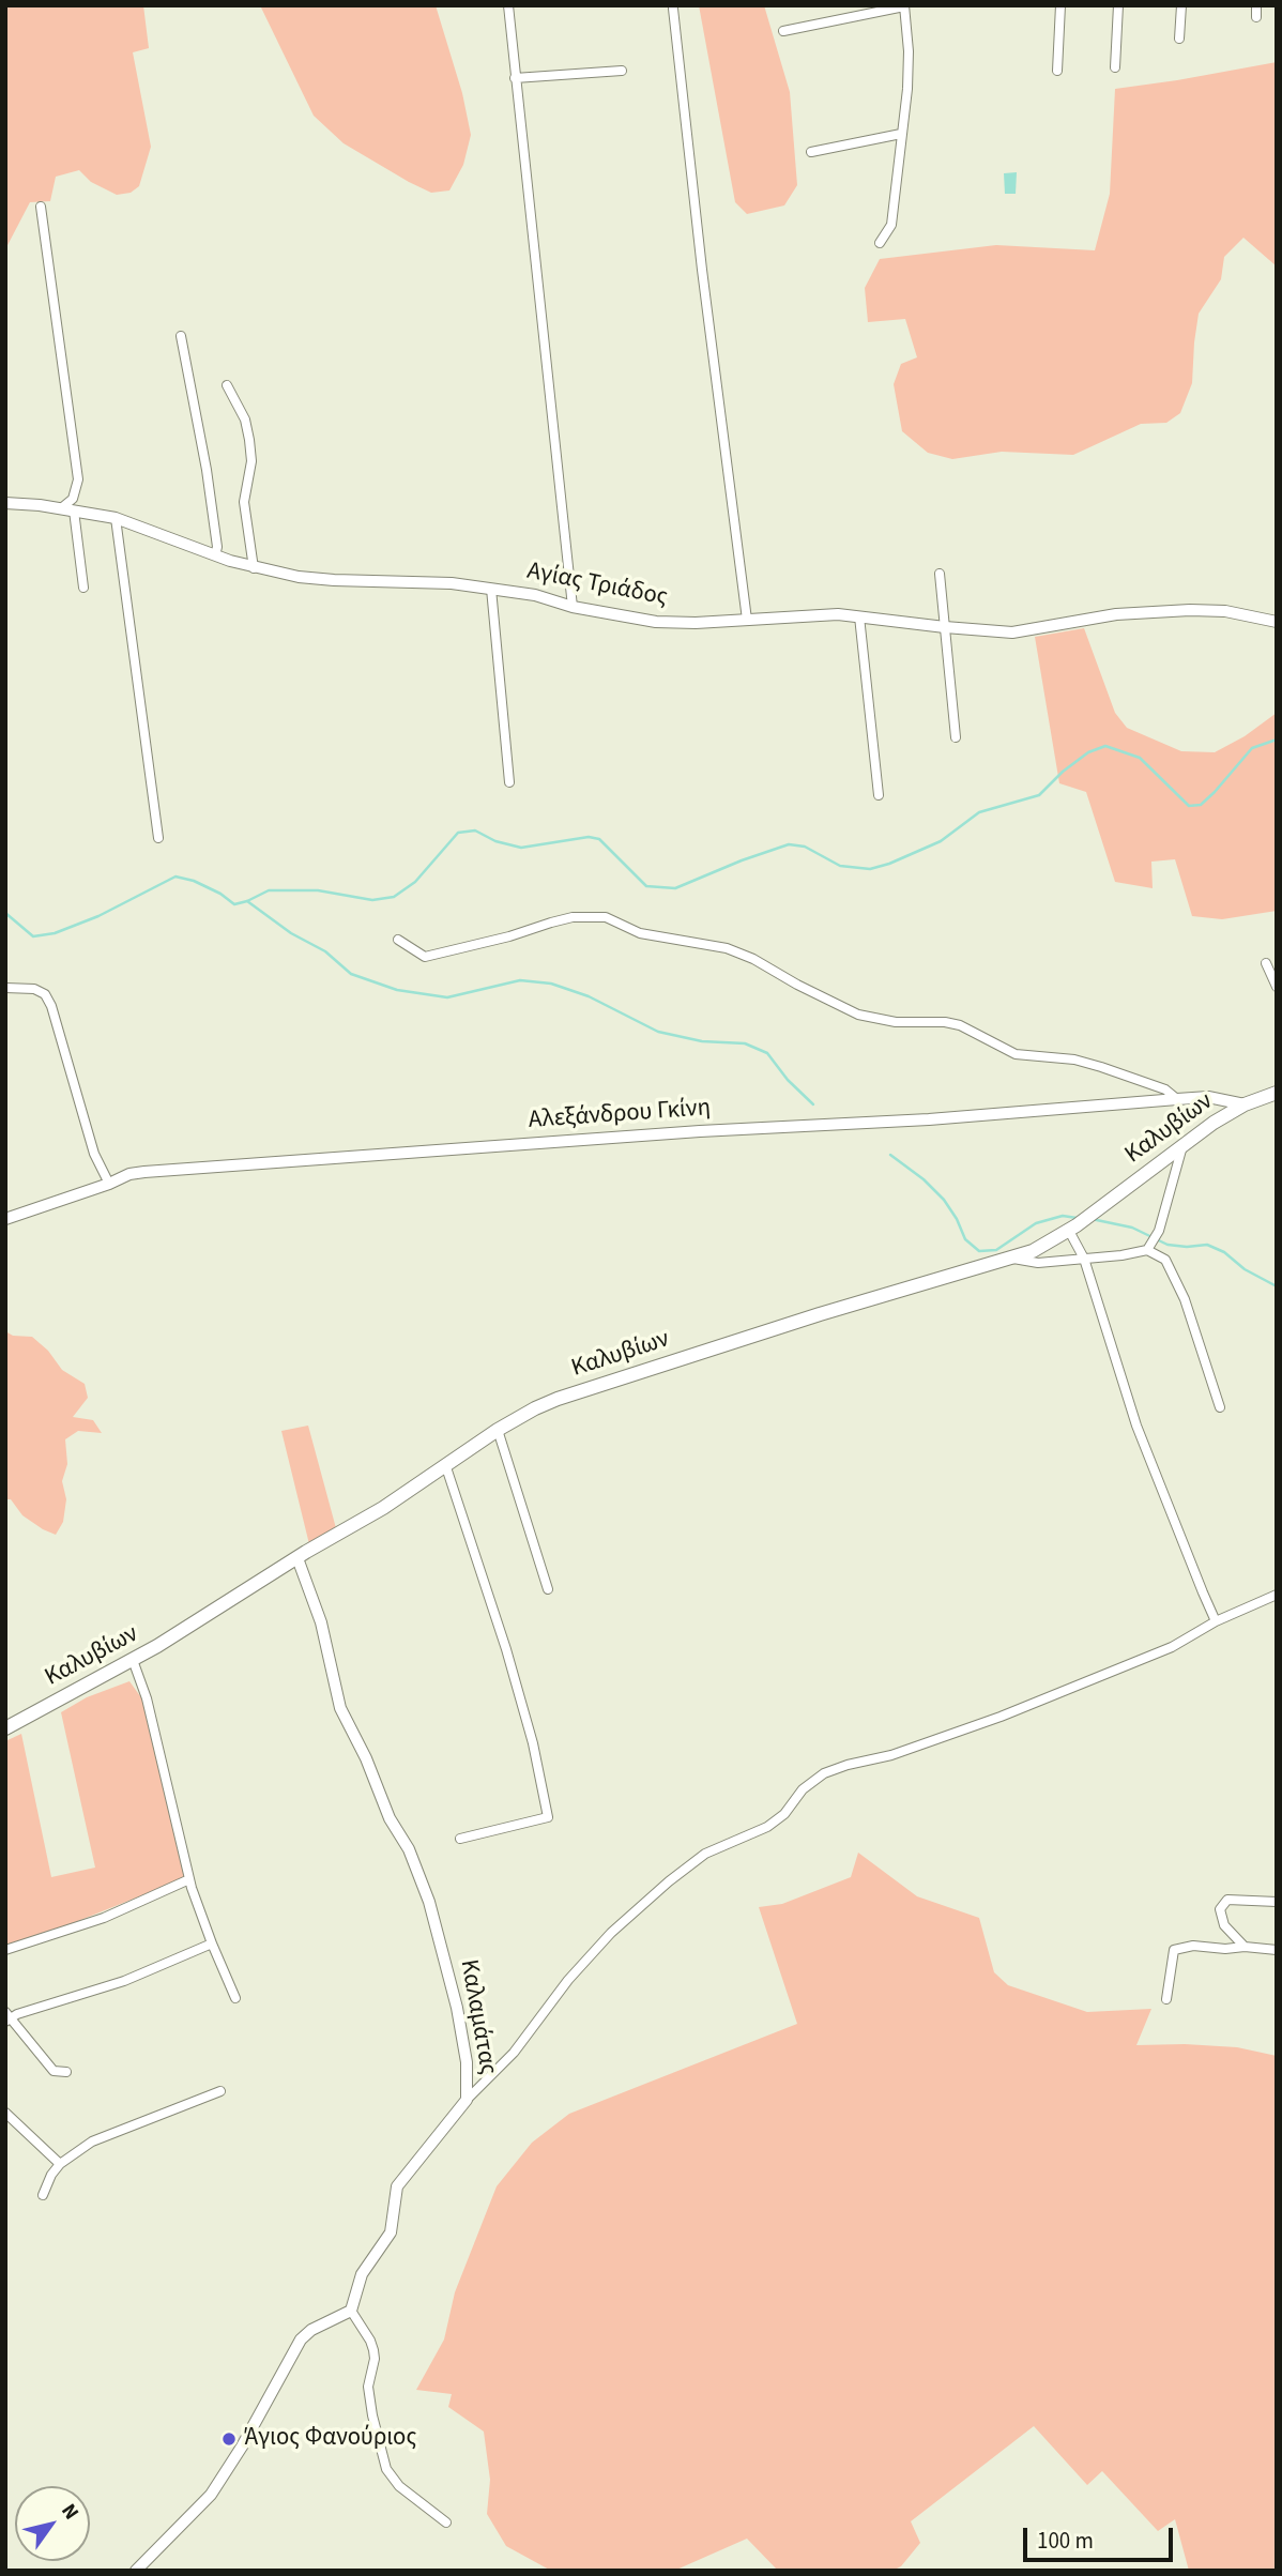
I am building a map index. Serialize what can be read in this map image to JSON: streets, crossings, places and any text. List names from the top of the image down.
{
  "streets": {
    "main road": ["Καλυβίων"],
    "street": ["Αγίας Τριάδος", "Αλεξάνδρου Γκίνη", "Καλαμάτας"]
  },
  "crossings": [
    ["Αλεξάνδρου Γκίνη", "Καλυβίων"],
    ["Καλυβίων", "Καλαμάτας"]
  ],
  "places": ["Άγιος Φανούριος"],
  "scale_bar": "100 m",
  "north": "top right"
}
